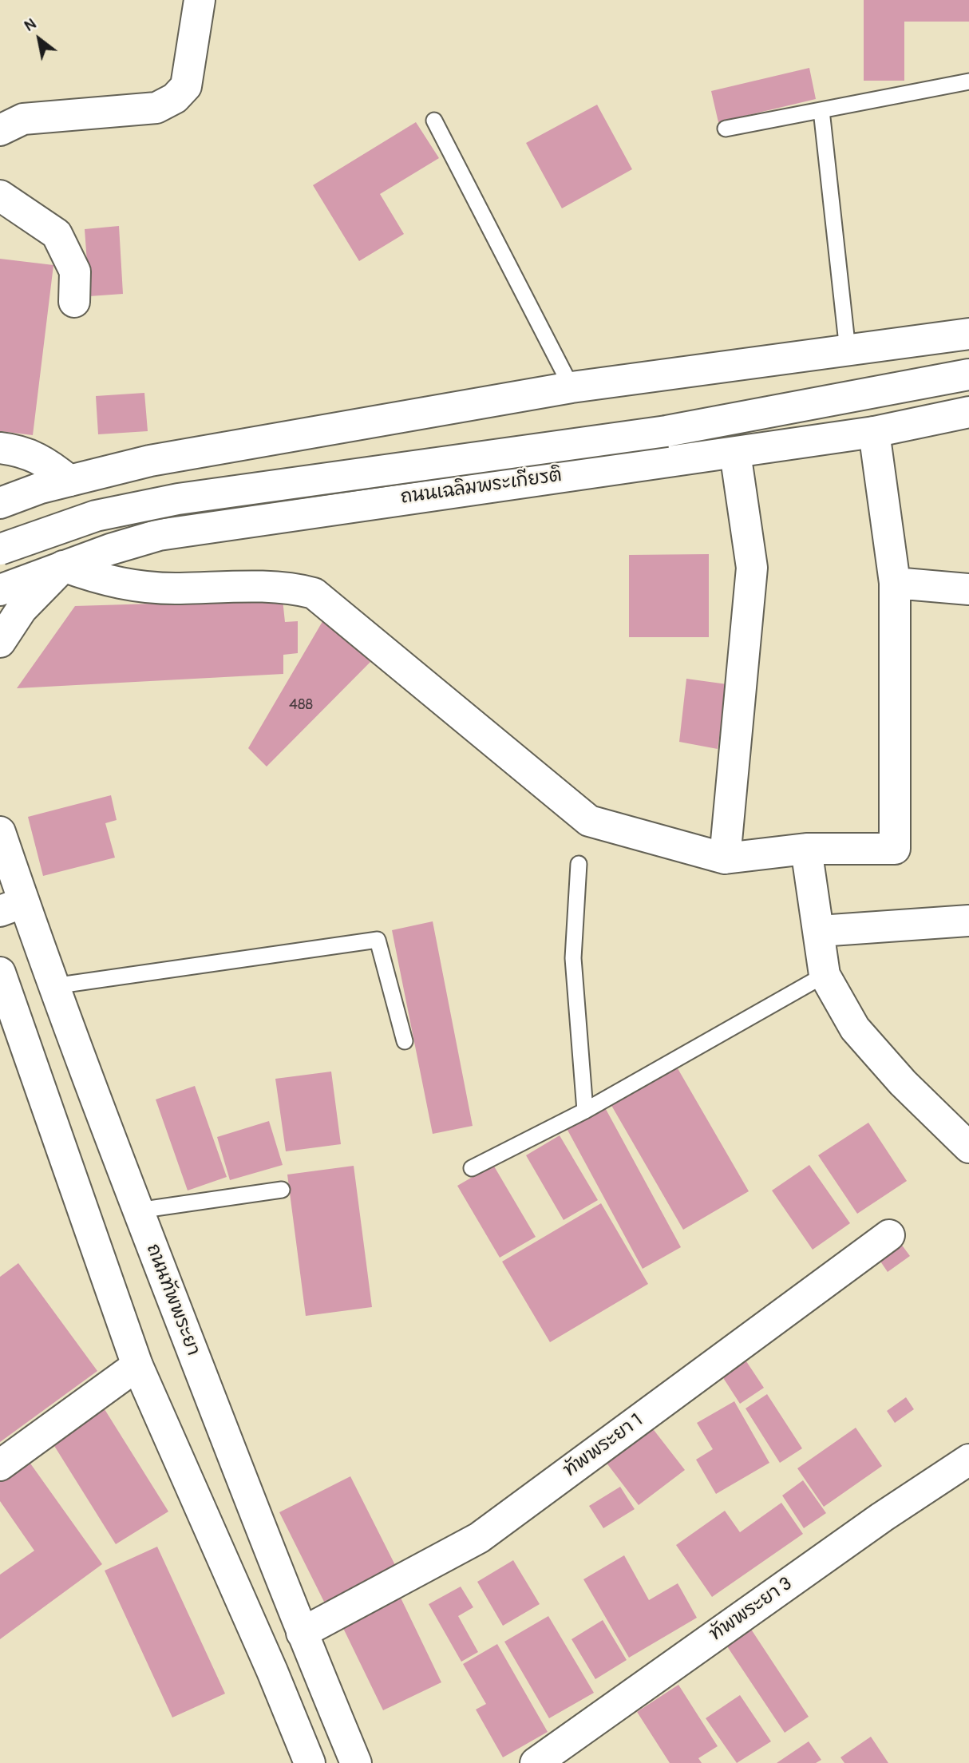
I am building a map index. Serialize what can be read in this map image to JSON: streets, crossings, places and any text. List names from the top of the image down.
{
  "streets": {
    "main road": [
      "ถนนเฉลิมพระเกียรติ",
      "ถนนทัพพระยา",
      "ทัพพระยา 1",
      "ทัพพระยา 3"
    ]
  },
  "crossings": [
    ["ถนนทัพพระยา", "ทัพพระยา 1"]
  ],
  "house_numbers": ["488"],
  "north": "top left"
}
